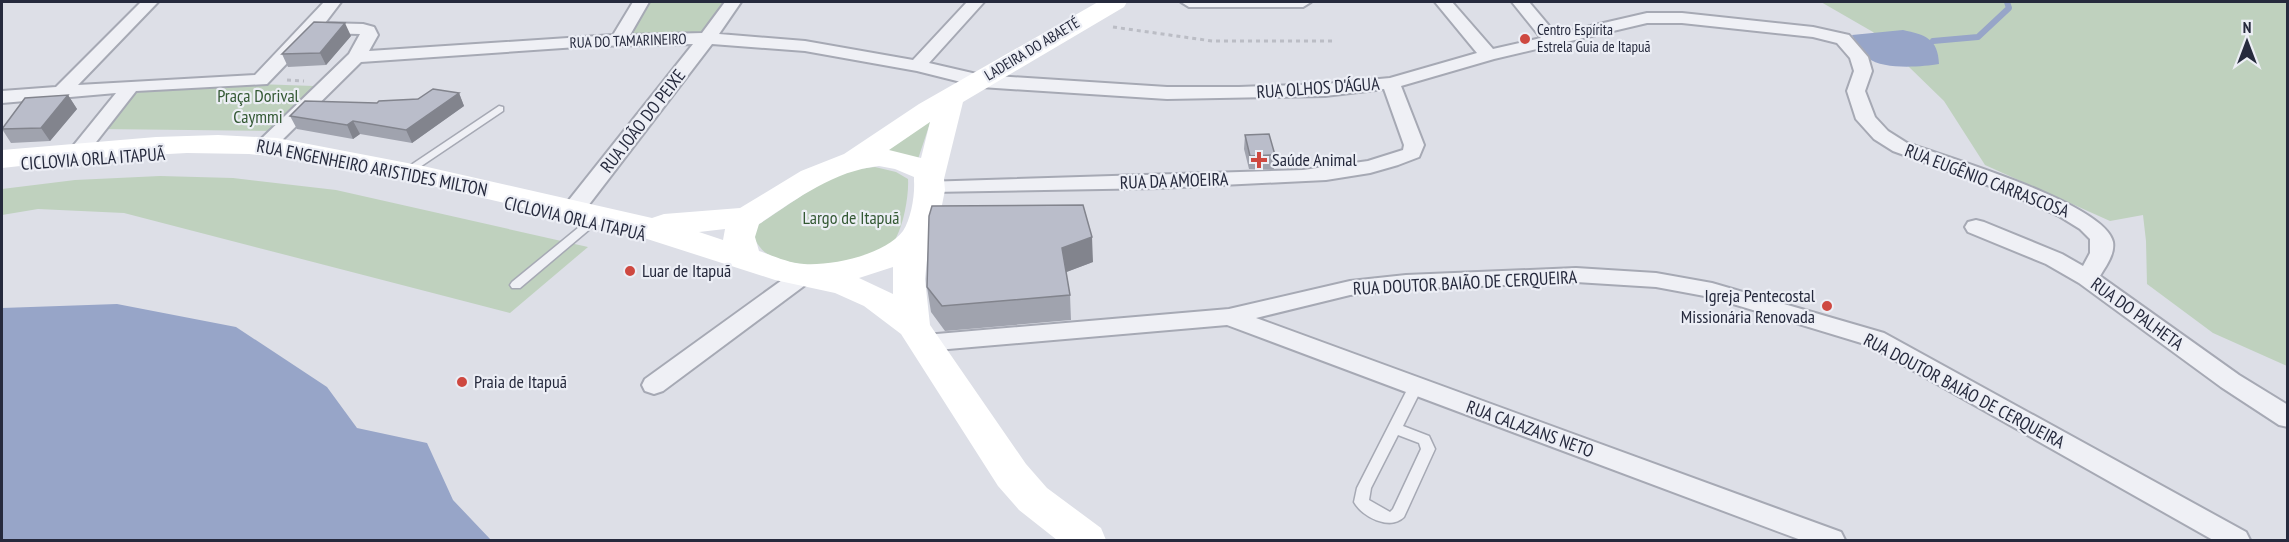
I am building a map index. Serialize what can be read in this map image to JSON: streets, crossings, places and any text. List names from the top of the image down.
{
  "streets": {
    "main road": ["LADEIRA DO ABAETÉ", "RUA ENGENHEIRO ARISTIDES MILTON"],
    "street": [
      "RUA DO TAMARINEIRO",
      "RUA OLHOS D'ÁGUA",
      "RUA JOÃO DO PEIXE",
      "RUA DA AMOEIRA",
      "RUA EUGÊNIO CARRASCOSA",
      "RUA DOUTOR BAIÃO DE CERQUEIRA",
      "RUA DO PALHETA",
      "RUA CALAZANS NETO"
    ]
  },
  "crossings": [
    ["RUA DO TAMARINEIRO", "LADEIRA DO ABAETÉ"],
    ["RUA DO TAMARINEIRO", "RUA OLHOS D'ÁGUA"],
    ["RUA DO TAMARINEIRO", "RUA JOÃO DO PEIXE"],
    ["LADEIRA DO ABAETÉ", "RUA OLHOS D'ÁGUA"],
    ["RUA OLHOS D'ÁGUA", "RUA DA AMOEIRA"],
    ["RUA OLHOS D'ÁGUA", "RUA EUGÊNIO CARRASCOSA"],
    ["RUA JOÃO DO PEIXE", "RUA ENGENHEIRO ARISTIDES MILTON"],
    ["RUA ENGENHEIRO ARISTIDES MILTON", "RUA DOUTOR BAIÃO DE CERQUEIRA"],
    ["RUA EUGÊNIO CARRASCOSA", "RUA DO PALHETA"],
    ["RUA DOUTOR BAIÃO DE CERQUEIRA", "RUA CALAZANS NETO"]
  ],
  "parks": ["Praça Dorival Caymmi", "Largo de Itapuã"],
  "places": {
    "other": [
      "Centro Espírita Estrela Guia de Itapuã",
      "Luar de Itapuã",
      "Igreja Pentecostal Missionária Renovada",
      "Praia de Itapuã"
    ],
    "health": ["Saúde Animal"]
  },
  "north": "top"
}
